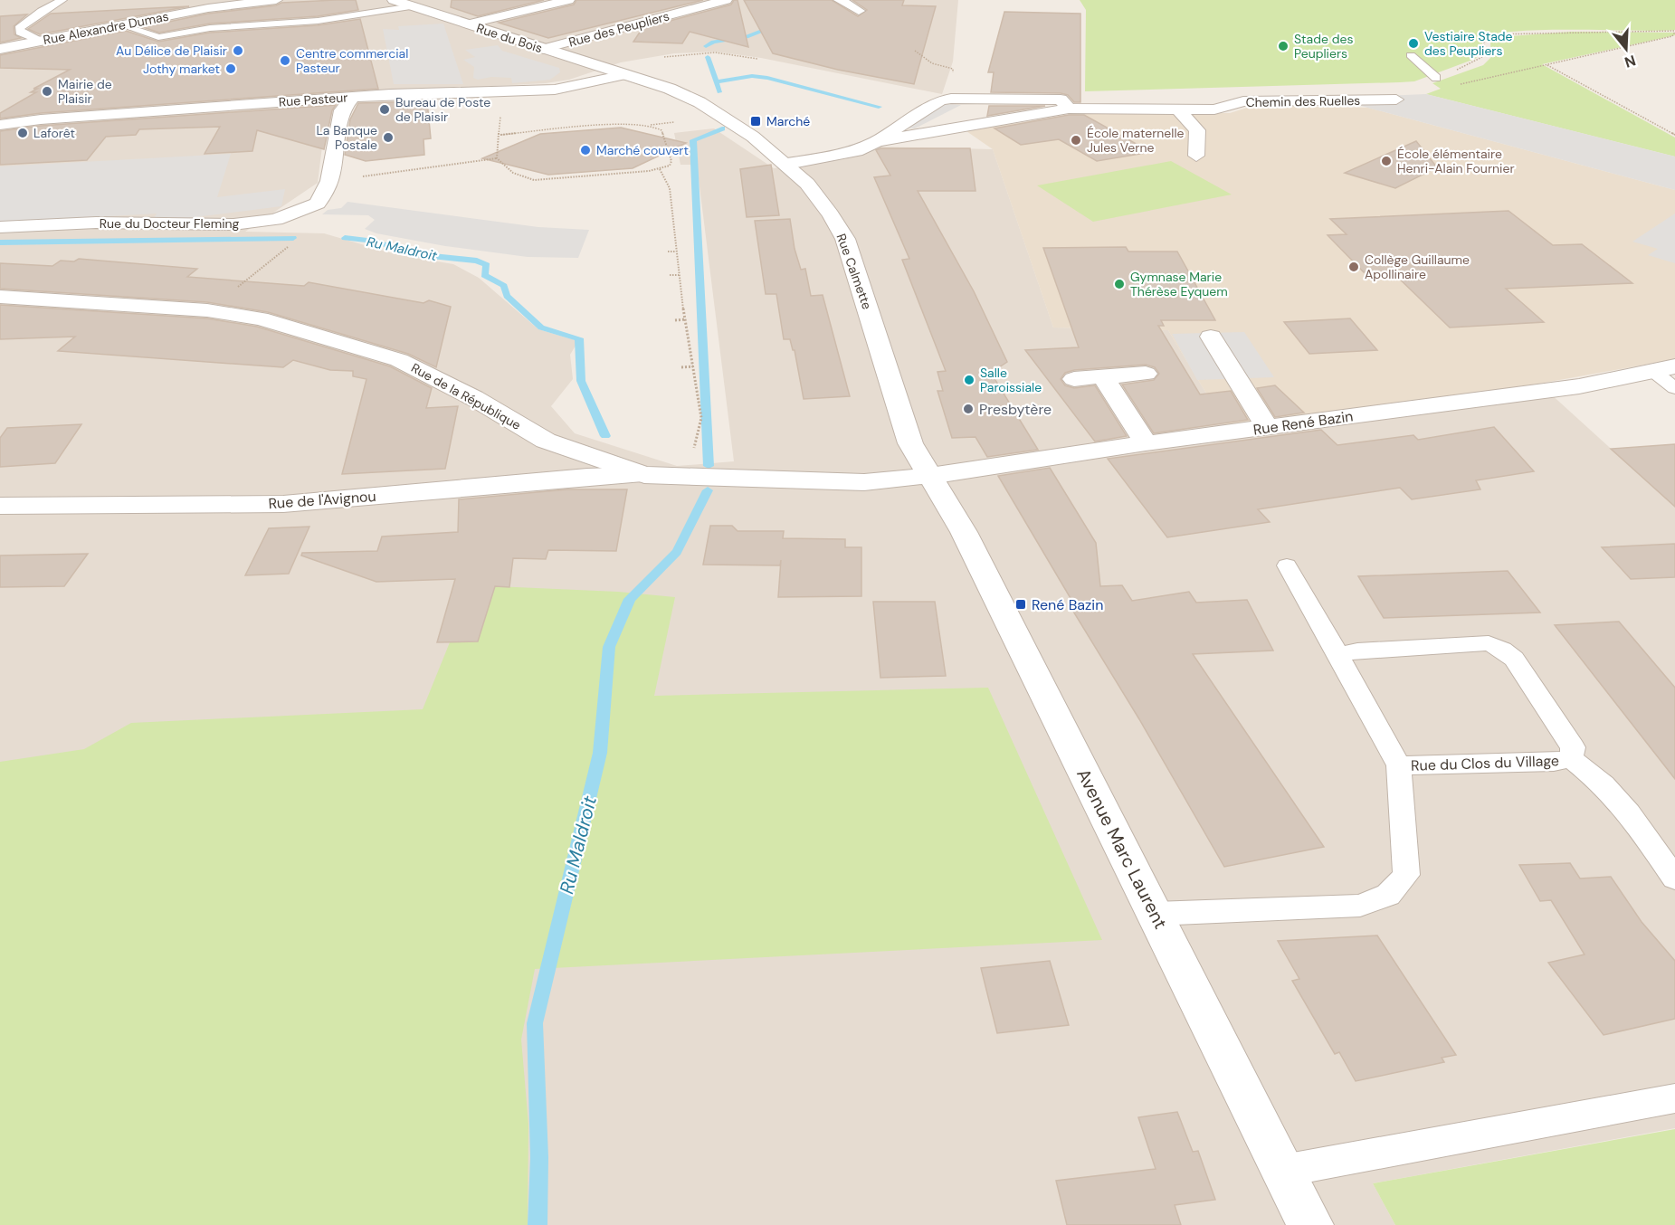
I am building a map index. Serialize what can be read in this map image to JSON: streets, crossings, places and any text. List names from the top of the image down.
{
  "streets": {
    "street": [
      "Rue Alexandre Dumas",
      "Rue des Peupliers",
      "Rue du Bois",
      "Rue Pasteur",
      "Chemin des Ruelles",
      "Rue du Docteur Fleming",
      "Rue Calmette",
      "Rue de la République",
      "Rue René Bazin",
      "Rue de l'Avignou",
      "Avenue Marc Laurent"
    ],
    "lane": ["Rue du Clos du Village"]
  },
  "crossings": [
    ["Rue des Peupliers", "Rue du Bois"],
    ["Rue du Bois", "Rue Pasteur"],
    ["Rue du Bois", "Rue Calmette"],
    ["Rue Pasteur", "Rue du Docteur Fleming"],
    ["Rue Pasteur", "Rue Calmette"],
    ["Chemin des Ruelles", "Rue Calmette"],
    ["Rue Calmette", "Rue de la République"],
    ["Rue Calmette", "Rue René Bazin"],
    ["Rue Calmette", "Avenue Marc Laurent"],
    ["Rue de la République", "Rue René Bazin"],
    ["Rue de la République", "Rue de l'Avignou"],
    ["Rue de la République", "Avenue Marc Laurent"],
    ["Rue René Bazin", "Avenue Marc Laurent"],
    ["Rue du Clos du Village", "Avenue Marc Laurent"]
  ],
  "water": ["Ru Maldroit"],
  "places": {
    "other": [
      "Vestiaire Stade des Peupliers",
      "Stade des Peupliers",
      "Au Délice de Plaisir",
      "Centre commercial Pasteur",
      "Jothy market",
      "Mairie de Plaisir",
      "Bureau de Poste de Plaisir",
      "Laforêt",
      "La Banque Postale",
      "École maternelle Jules Verne",
      "Marché couvert",
      "École élémentaire Henri-Alain Fournier",
      "Collège Guillaume Apollinaire",
      "Gymnase Marie Thérèse Eyquem",
      "Salle Paroissiale",
      "Presbytère"
    ],
    "transit": ["Marché", "René Bazin"]
  },
  "north": "bottom"
}
